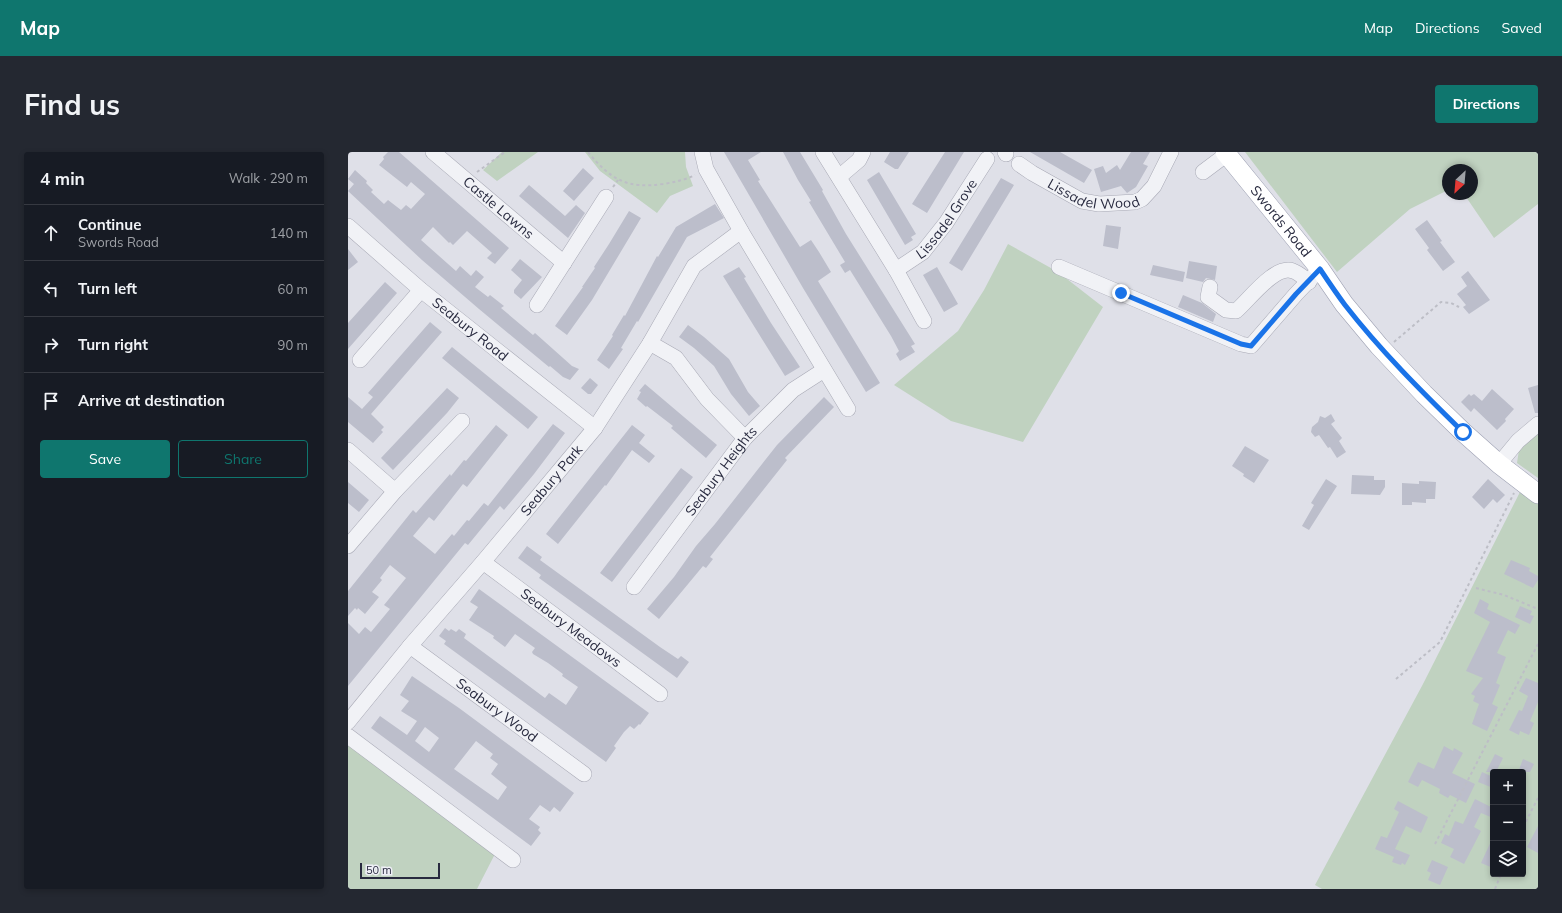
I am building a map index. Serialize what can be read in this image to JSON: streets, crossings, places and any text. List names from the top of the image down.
{
  "streets": {
    "main road": ["Swords Road"],
    "street": [
      "Lissadel Wood",
      "Castle Lawns",
      "Lissadel Grove",
      "Seabury Road",
      "Seabury Heights",
      "Seabury Park",
      "Seabury Meadows",
      "Seabury Wood"
    ]
  },
  "crossings": [
    ["Seabury Road", "Seabury Park"],
    ["Seabury Park", "Seabury Meadows"],
    ["Seabury Park", "Seabury Wood"]
  ],
  "scale_bar": "50 m",
  "north": "bottom left",
  "page": {
    "header": "Map",
    "nav": ["Map", "Directions", "Saved"],
    "buttons": [
      "Directions",
      ["Save", "Share"]
    ],
    "title": "Find us",
    "heading": ["4 min", "Walk · 290 m"],
    "list": [
      ["Continue", "Swords Road", "140 m"],
      ["Turn left", "60 m"],
      ["Turn right", "90 m"],
      "Arrive at destination"
    ],
    "map_buttons": ["+", "−"],
    "scale": "50 m"
  }
}
